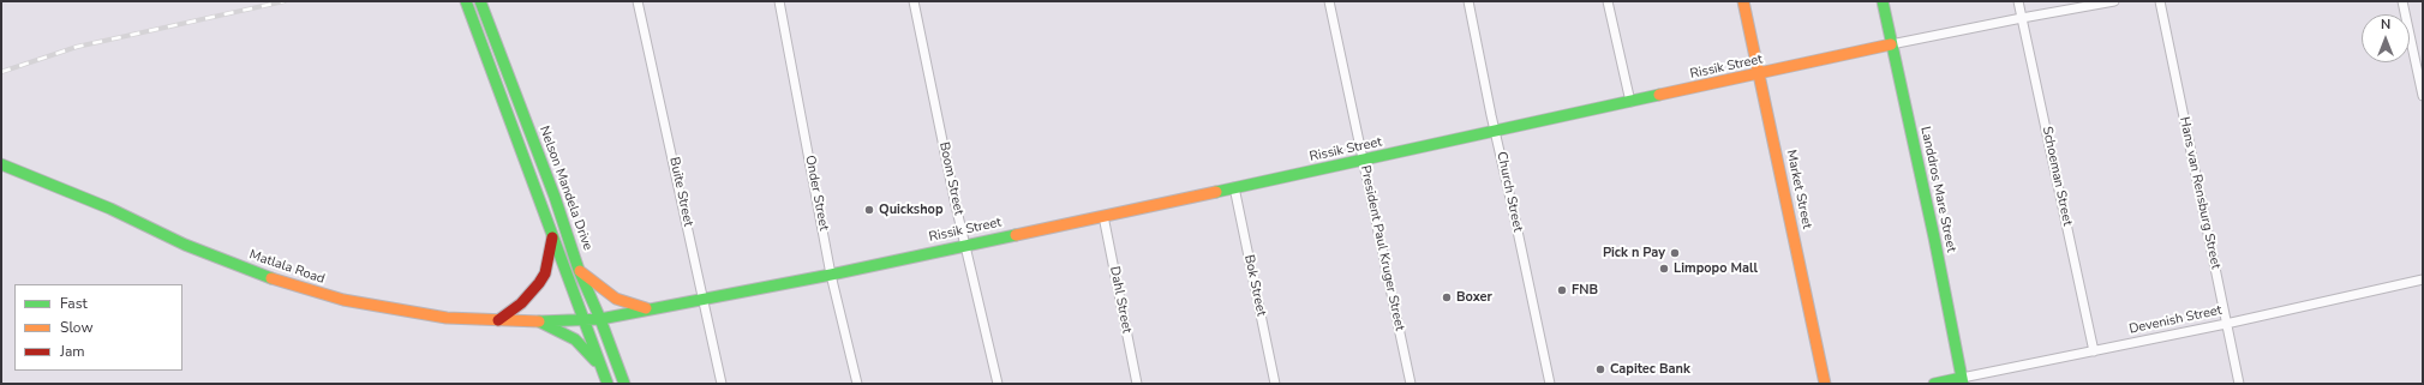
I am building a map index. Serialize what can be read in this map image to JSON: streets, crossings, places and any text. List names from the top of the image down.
{
  "streets": {
    "main road": [
      "Rissik Street",
      "Nelson Mandela Drive",
      "Market Street",
      "Landdros Mare Street",
      "Matlala Road",
      "Devenish Street"
    ],
    "street": [
      "Schoeman Street",
      "Boom Street",
      "Buite Street",
      "Church Street",
      "Onder Street",
      "Hans van Rensburg Street",
      "President Paul Kruger Street",
      "Bok Street",
      "Dahl Street"
    ]
  },
  "crossings": [
    ["Rissik Street", "Schoeman Street"],
    ["Rissik Street", "Boom Street"],
    ["Rissik Street", "Nelson Mandela Drive"],
    ["Rissik Street", "Market Street"],
    ["Rissik Street", "Landdros Mare Street"],
    ["Rissik Street", "Buite Street"],
    ["Rissik Street", "Church Street"],
    ["Rissik Street", "Onder Street"],
    ["Rissik Street", "President Paul Kruger Street"],
    ["Rissik Street", "Matlala Road"],
    ["Rissik Street", "Bok Street"],
    ["Rissik Street", "Dahl Street"],
    ["Schoeman Street", "Devenish Street"],
    ["Landdros Mare Street", "Devenish Street"],
    ["Hans van Rensburg Street", "Devenish Street"]
  ],
  "places": [
    "Quickshop",
    "Pick n Pay",
    "Limpopo Mall",
    "FNB",
    "Boxer",
    "Capitec Bank"
  ],
  "legend": ["Fast", "Slow", "Jam"],
  "north": "top"
}
